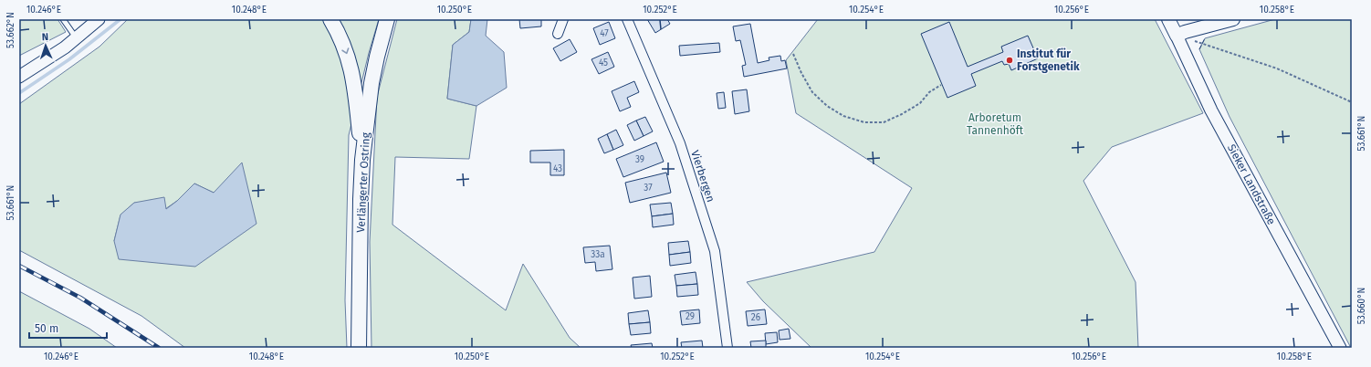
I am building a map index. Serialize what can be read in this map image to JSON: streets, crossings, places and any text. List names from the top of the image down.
{
  "streets": {
    "main road": ["Verlängerter Ostring", "Sieker Landstraße"],
    "street": ["Vierbergen"]
  },
  "parks": ["Arboretum Tannenhöft"],
  "places": ["Institut für Forstgenetik"],
  "house_numbers": [
    "47",
    "45",
    "39",
    "43",
    "37",
    "33a",
    "29",
    "26"
  ],
  "scale_bar": "50 m",
  "north": "top",
  "coordinates": [
    "10.246°E",
    "10.248°E",
    "10.250°E",
    "10.252°E",
    "10.254°E",
    "10.256°E",
    "10.258°E",
    "53.662°N",
    "53.661°N",
    "53.660°N"
  ]
}
